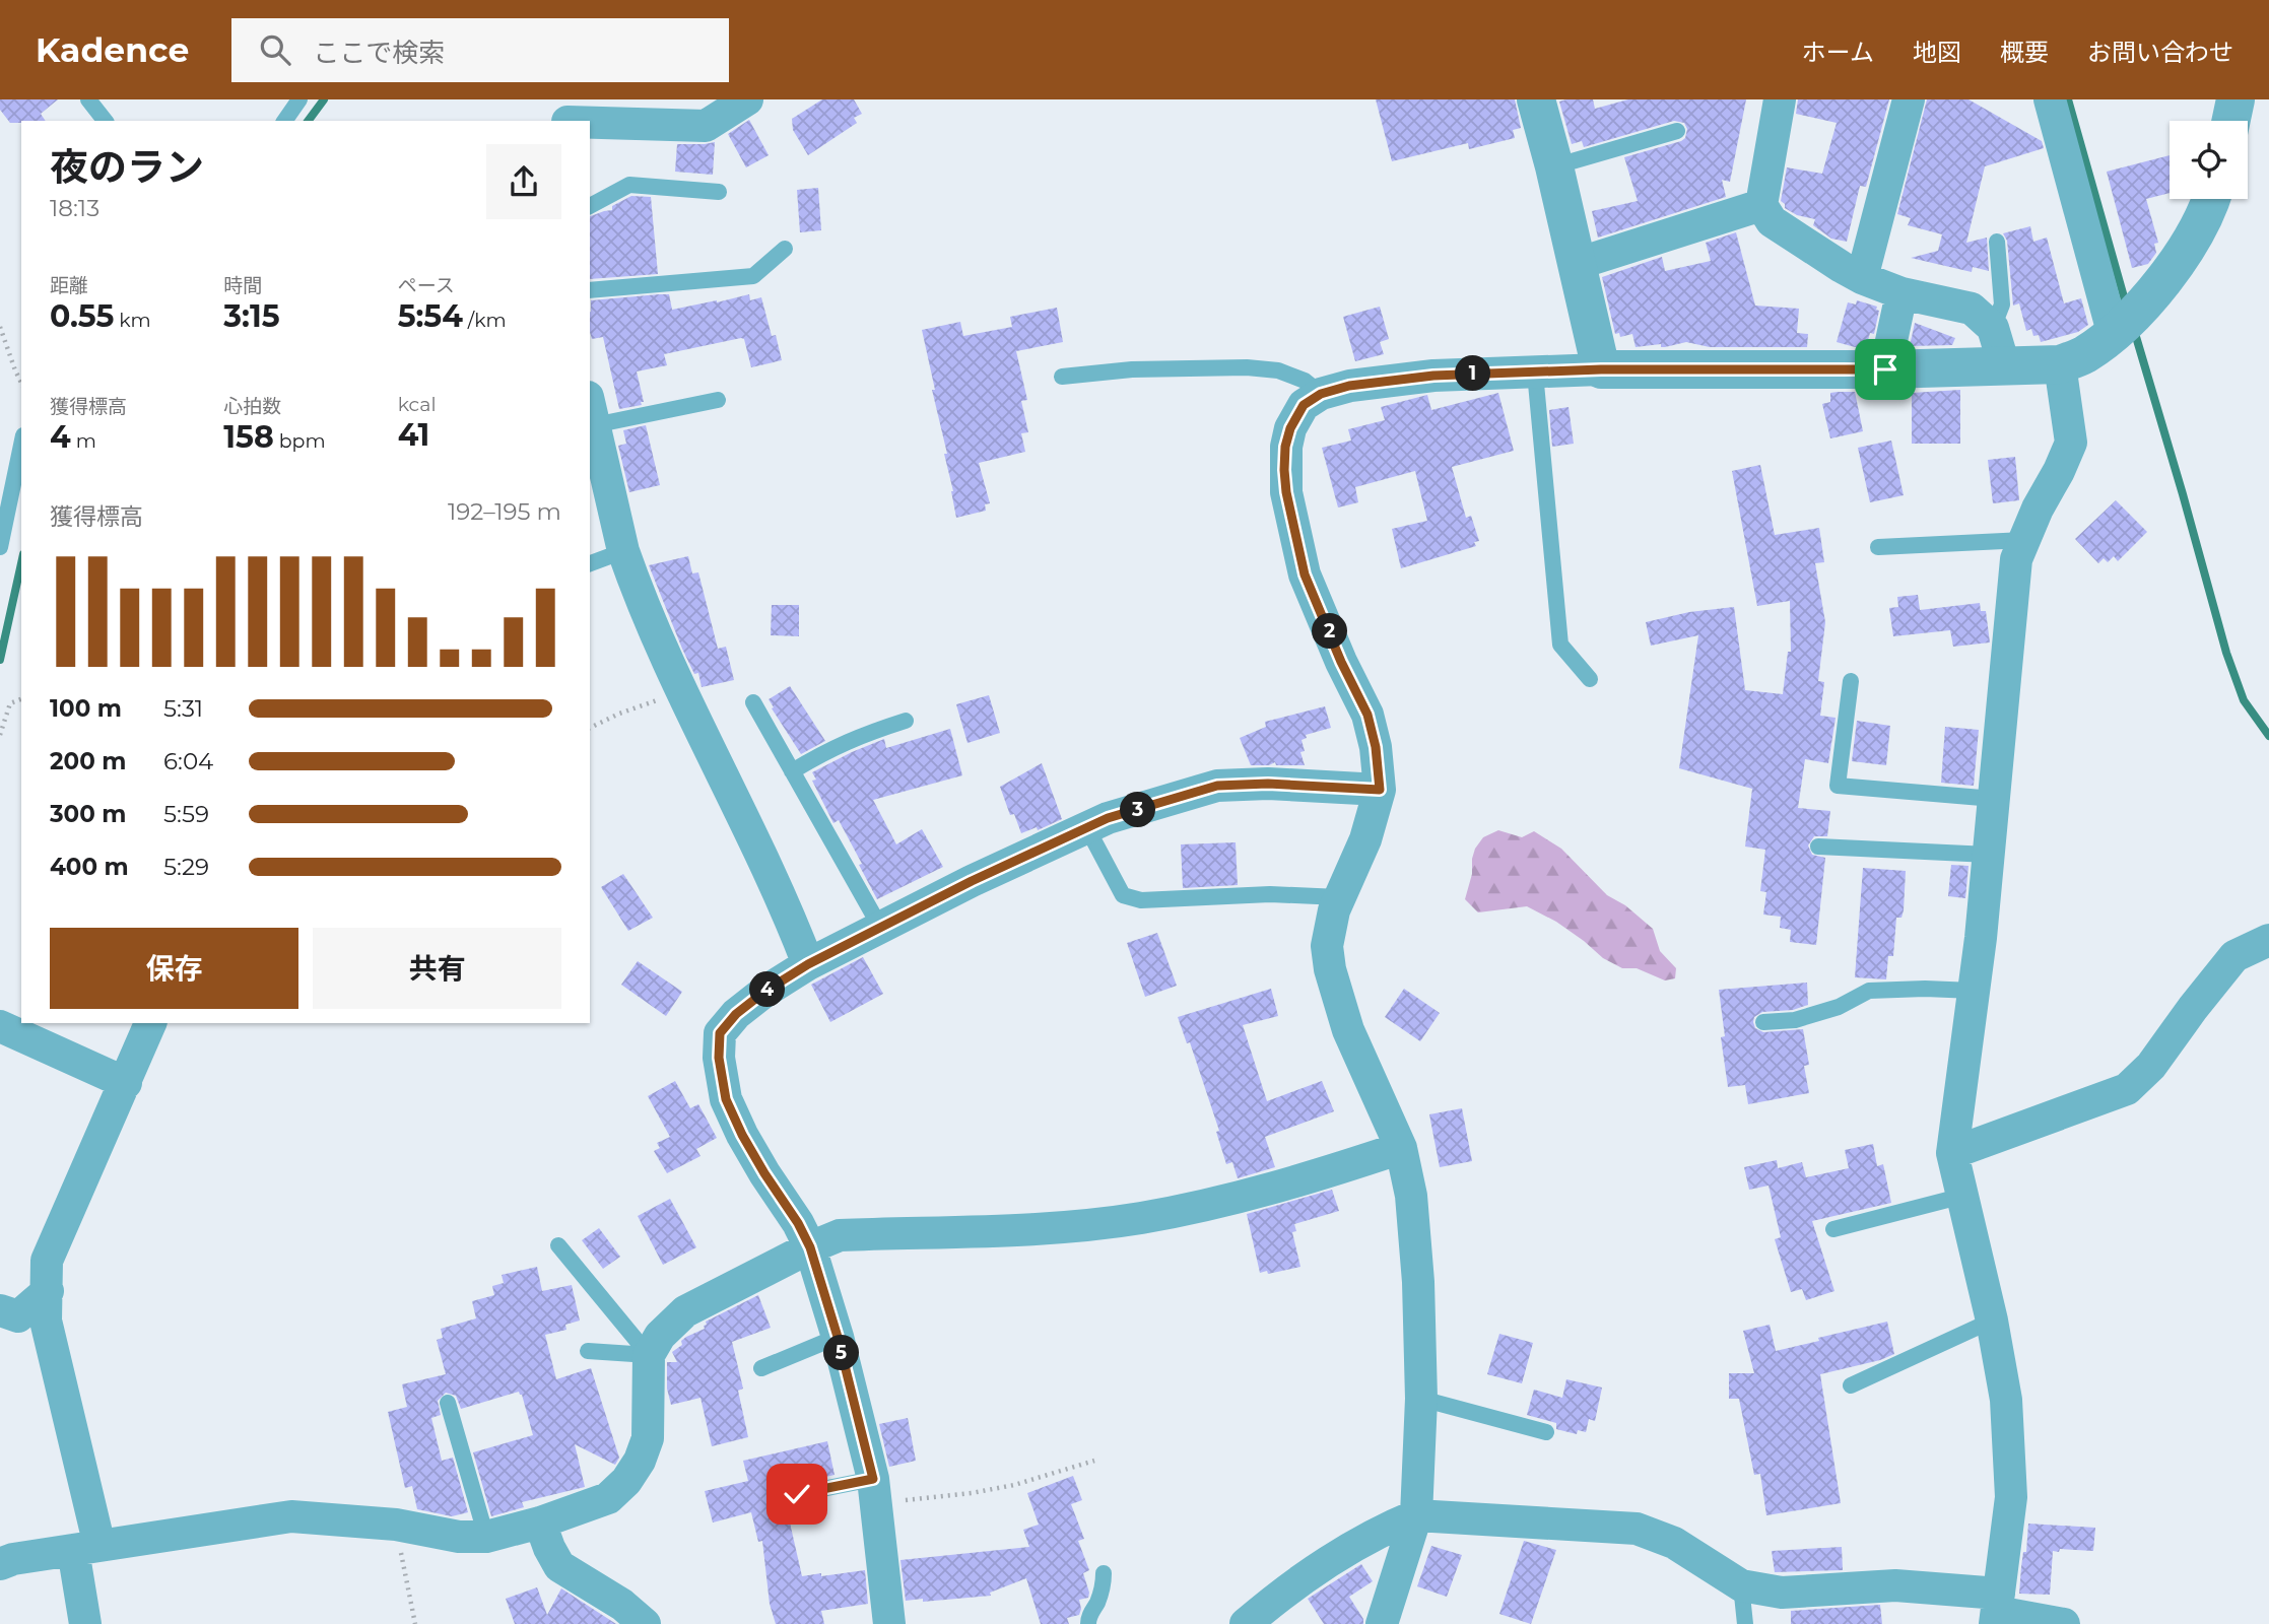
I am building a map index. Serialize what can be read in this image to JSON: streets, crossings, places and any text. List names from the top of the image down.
{
  "page": {
    "header": "Kadence",
    "search": "ここで検索",
    "nav": [
      "ホーム",
      "地図",
      "概要",
      "お問い合わせ"
    ],
    "heading": ["夜のラン", "18:13"],
    "stats": [
      ["距離", "0.55 km"],
      ["時間", "3:15"],
      ["ペース", "5:54 /km"],
      ["獲得標高", "4 m"],
      ["心拍数", "158 bpm"],
      ["kcal", "41"]
    ],
    "pins": [
      "1",
      "2",
      "3",
      "4",
      "5"
    ],
    "chart": ["獲得標高", "192–195 m"],
    "list": [
      {
        "name": "100 m",
        "note": "5:31"
      },
      {
        "name": "200 m",
        "note": "6:04"
      },
      {
        "name": "300 m",
        "note": "5:59"
      },
      {
        "name": "400 m",
        "note": "5:29"
      }
    ],
    "buttons": ["保存", "共有"]
  }
}
